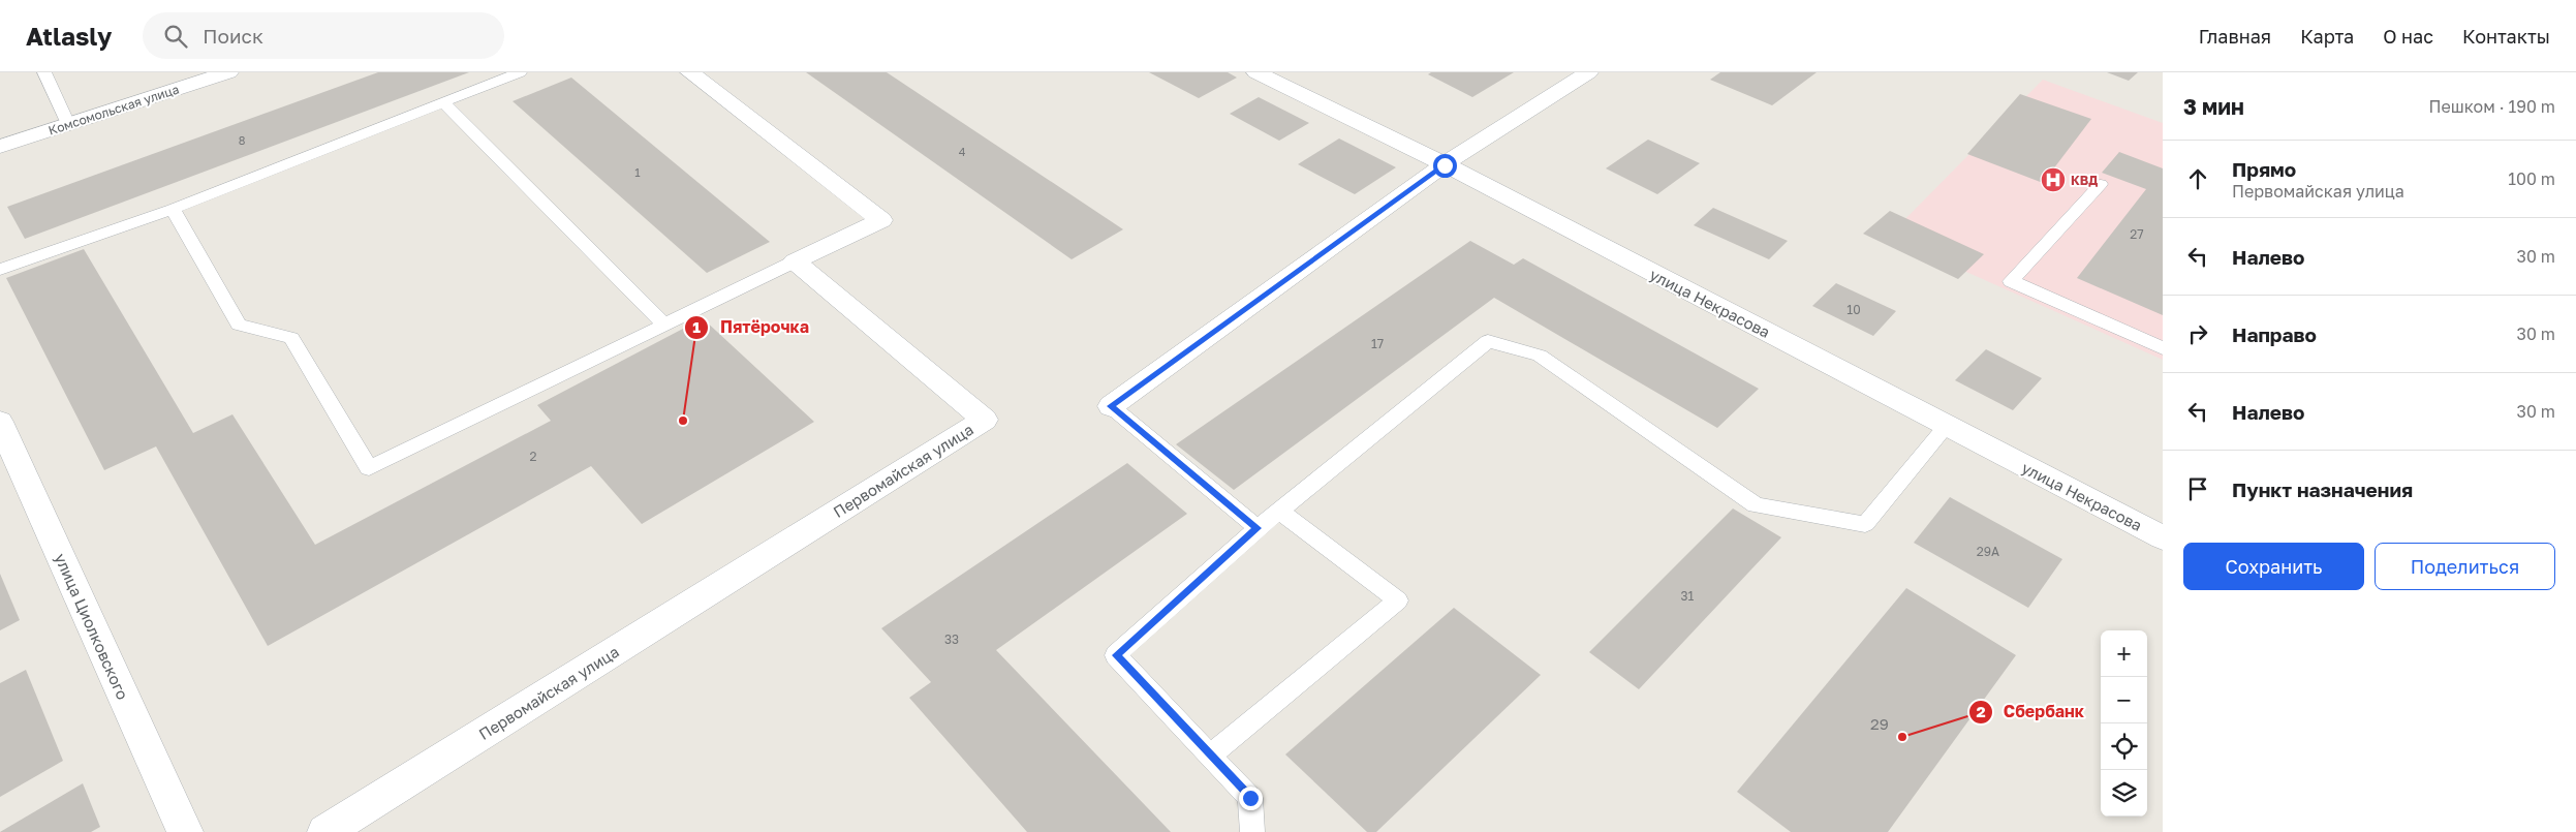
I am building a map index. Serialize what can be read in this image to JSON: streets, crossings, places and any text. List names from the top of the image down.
{
  "streets": {
    "street": [
      "Комсомольская улица",
      "улица Некрасова",
      "Первомайская улица",
      "улица Циолковского"
    ]
  },
  "places": {
    "hospital": ["КВД"],
    "other": ["Пятёрочка", "Сбербанк"]
  },
  "house_numbers": [
    "8",
    "4",
    "1",
    "27",
    "10",
    "17",
    "2",
    "29А",
    "31",
    "33",
    "29"
  ],
  "page": {
    "header": "Atlasly",
    "search": "Поиск",
    "nav": [
      "Главная",
      "Карта",
      "О нас",
      "Контакты"
    ],
    "heading": ["3 мин", "Пешком · 190 m"],
    "list": [
      ["Прямо", "Первомайская улица", "100 m"],
      ["Налево", "30 m"],
      ["Направо", "30 m"],
      ["Налево", "30 m"],
      "Пункт назначения"
    ],
    "buttons": ["Сохранить", "Поделиться"],
    "map_buttons": ["+", "−"]
  }
}
